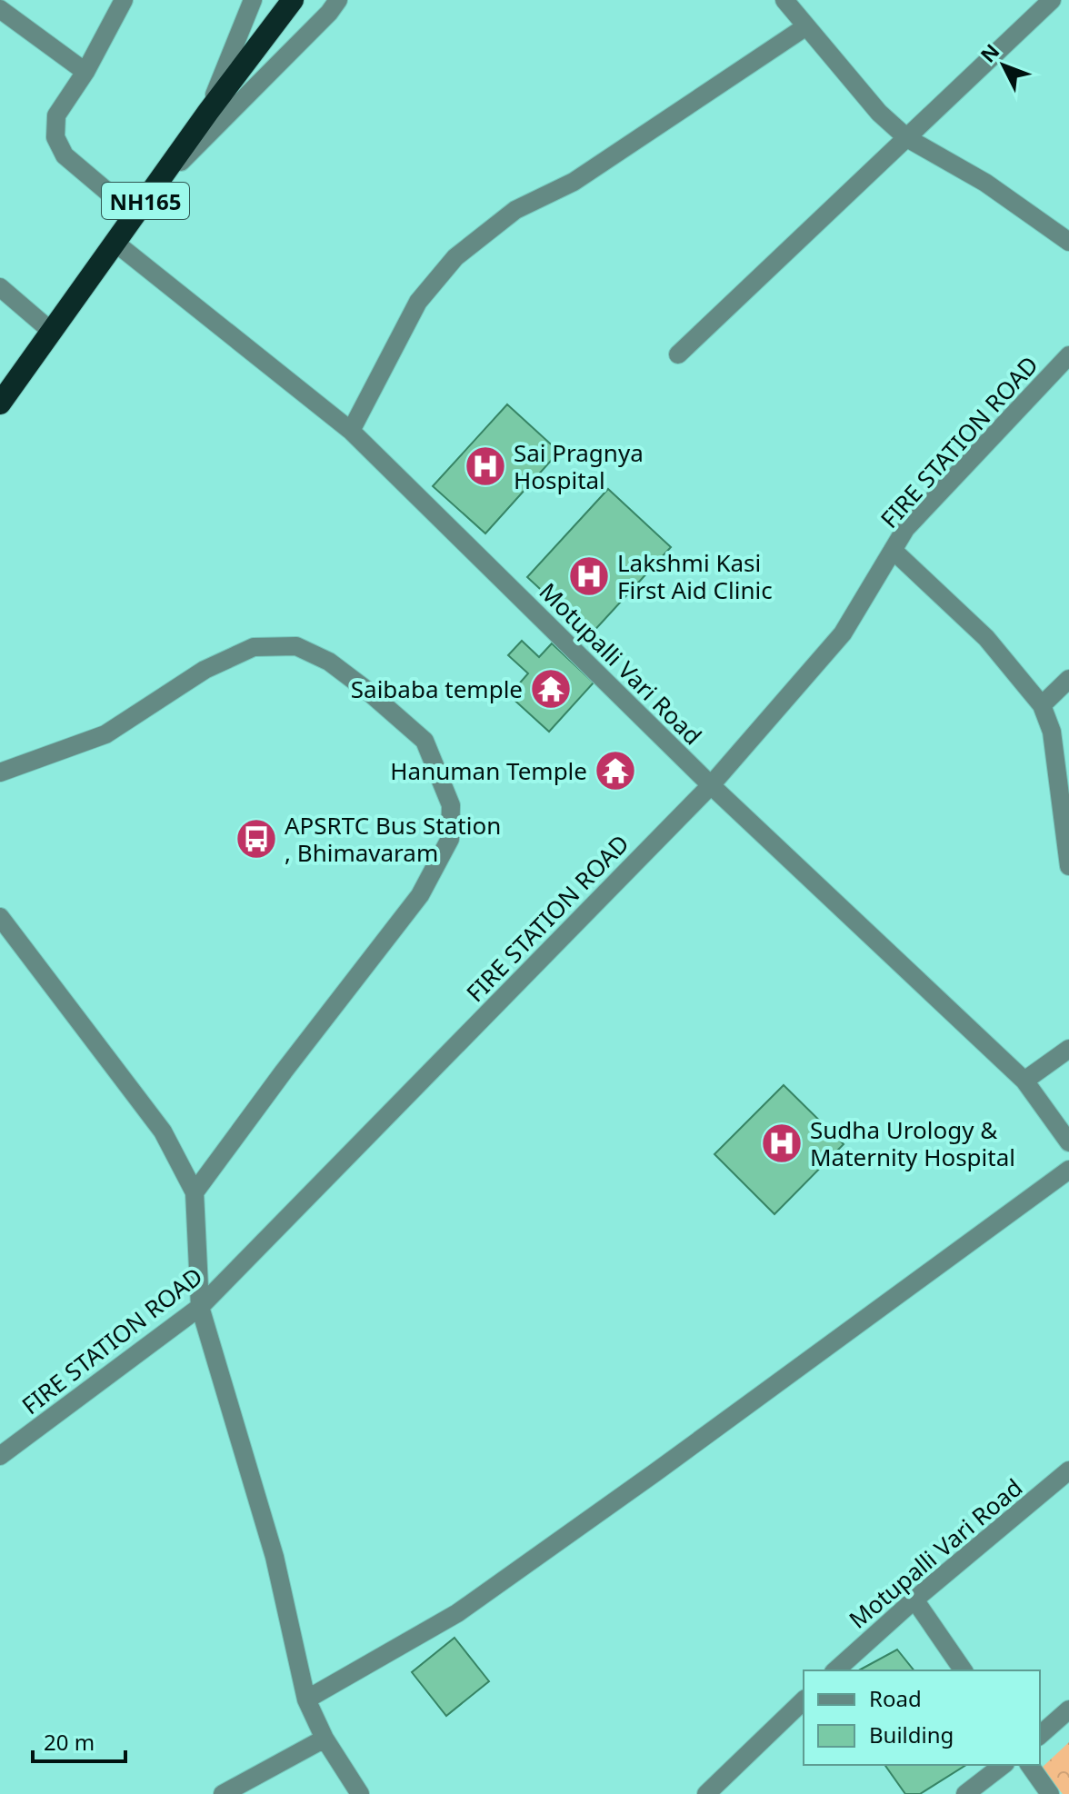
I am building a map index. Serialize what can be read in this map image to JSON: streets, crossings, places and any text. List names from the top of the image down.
{
  "streets": {
    "highway": ["NH165"],
    "street": ["FIRE STATION ROAD", "Motupalli Vari Road"]
  },
  "crossings": [
    ["NH165", "Motupalli Vari Road"],
    ["FIRE STATION ROAD", "Motupalli Vari Road"]
  ],
  "places": {
    "hospital": ["Sai Pragnya Hospital", "Lakshmi Kasi First Aid Clinic", "Sudha Urology & Maternity Hospital"],
    "temple": ["Saibaba temple", "Hanuman Temple"],
    "bus stop": ["APSRTC Bus Station , Bhimavaram"]
  },
  "legend": ["Road", "Building"],
  "scale_bar": "20 m",
  "north": "top left"
}
